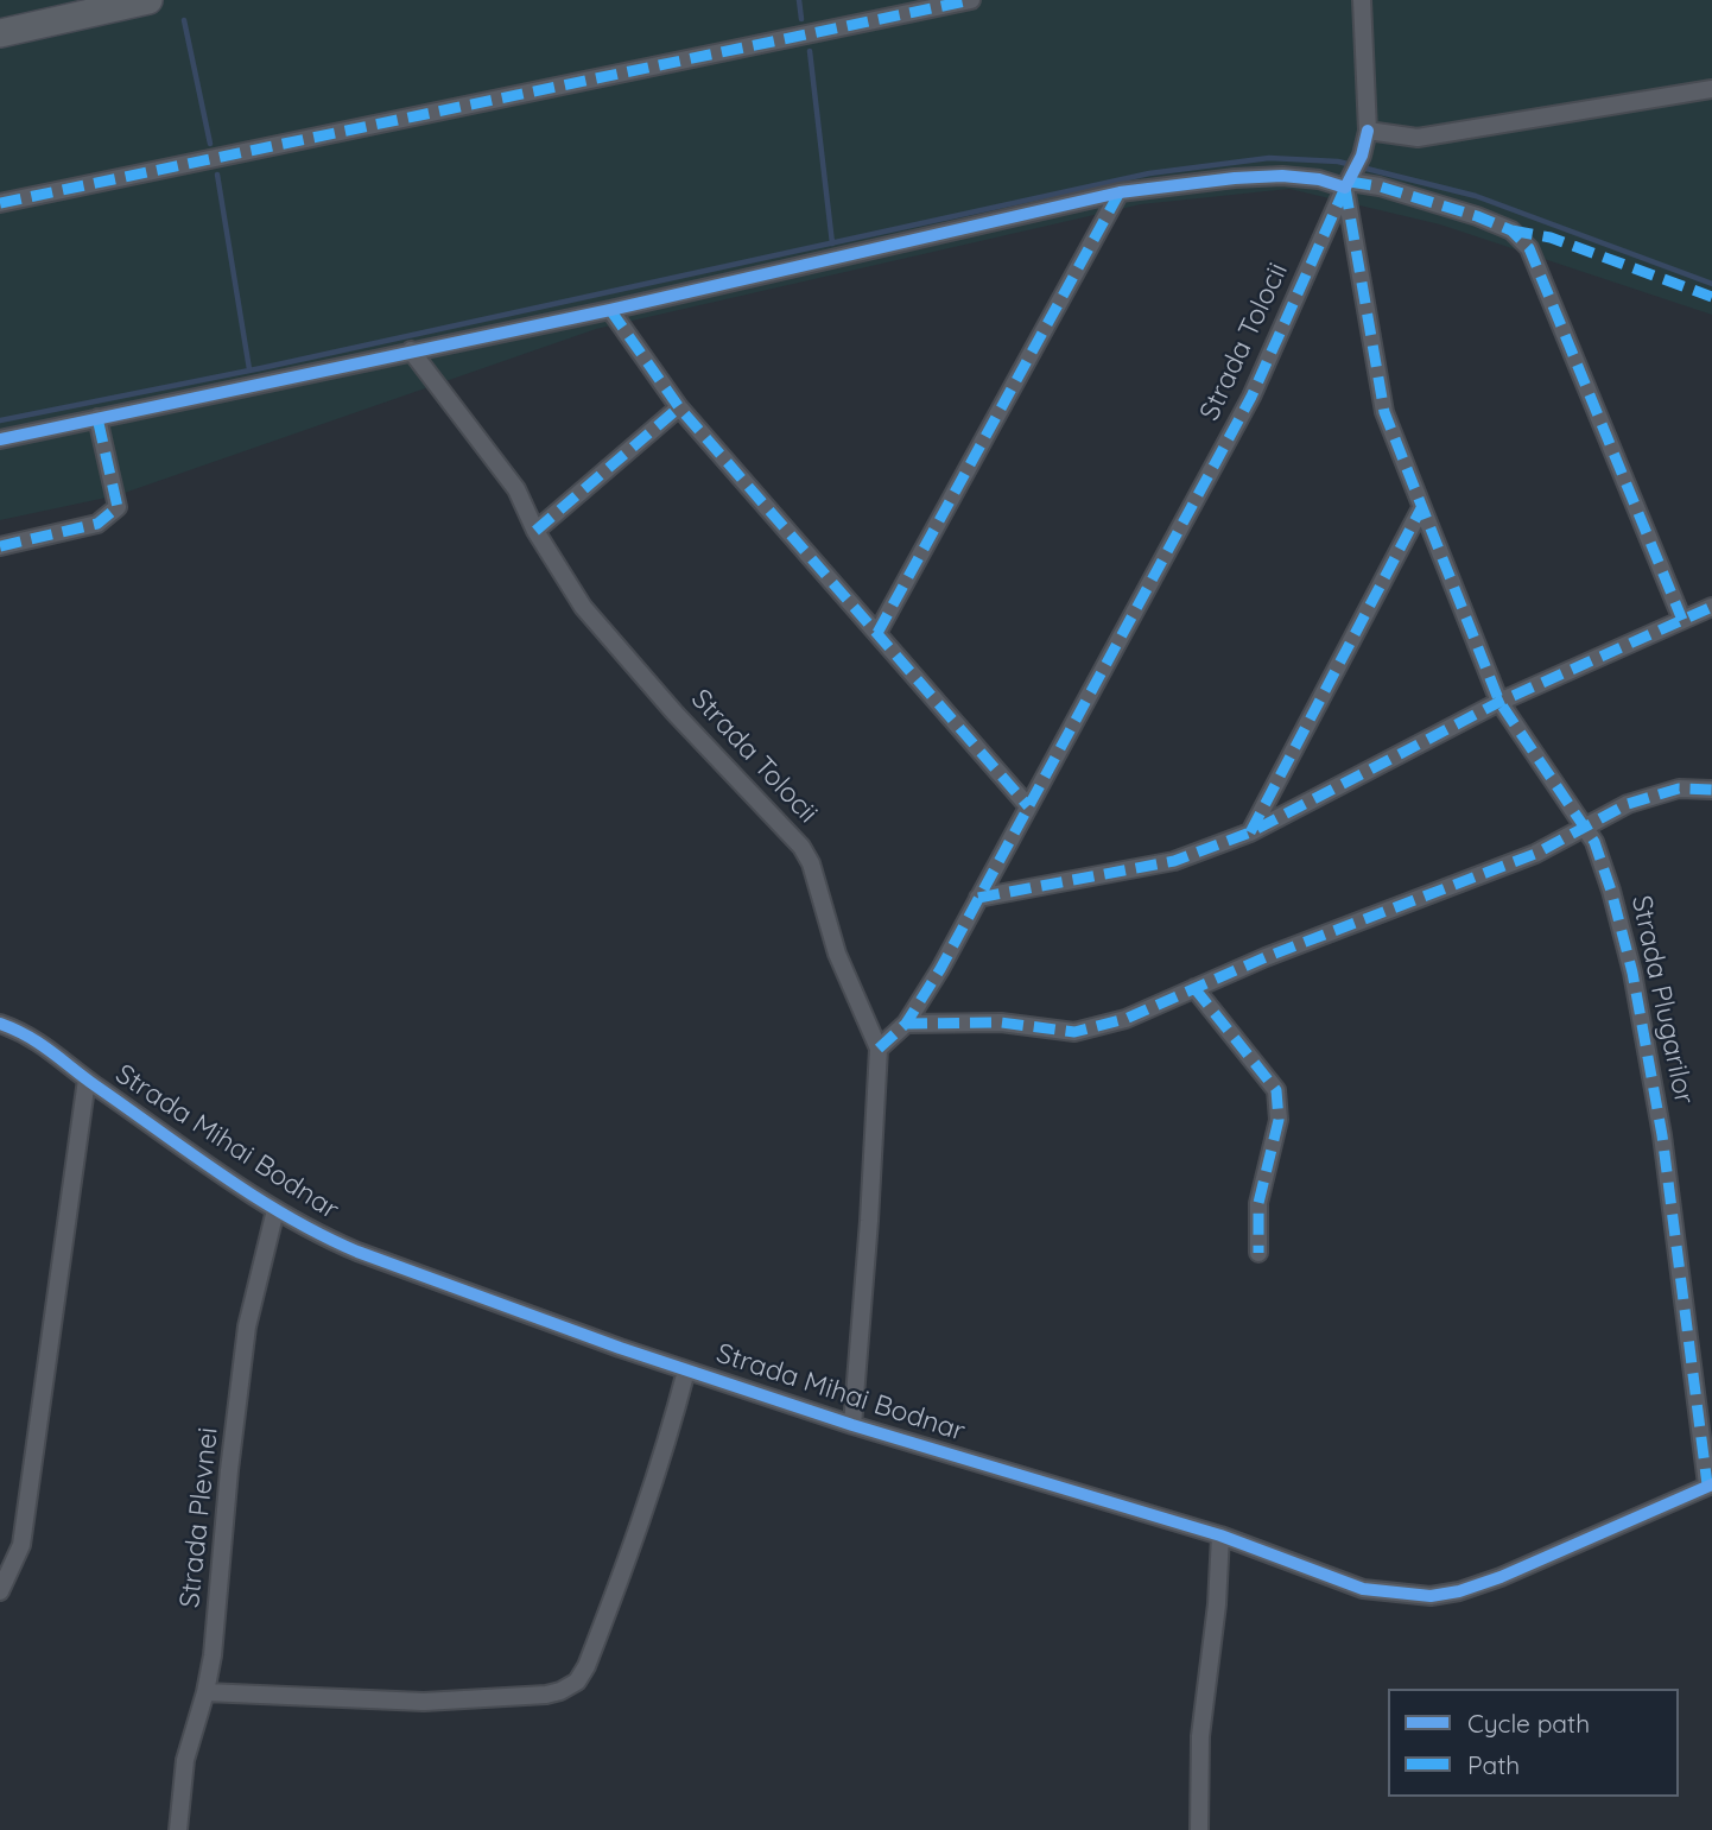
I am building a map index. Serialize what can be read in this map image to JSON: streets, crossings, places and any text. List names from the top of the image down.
{
  "streets": {
    "street": [
      "Strada Tolocii",
      "Strada Plugarilor",
      "Strada Mihai Bodnar",
      "Strada Plevnei"
    ]
  },
  "crossings": [
    ["Strada Tolocii", "Strada Mihai Bodnar"],
    ["Strada Plugarilor", "Strada Mihai Bodnar"],
    ["Strada Mihai Bodnar", "Strada Plevnei"]
  ],
  "legend": ["Cycle path", "Path"]
}
